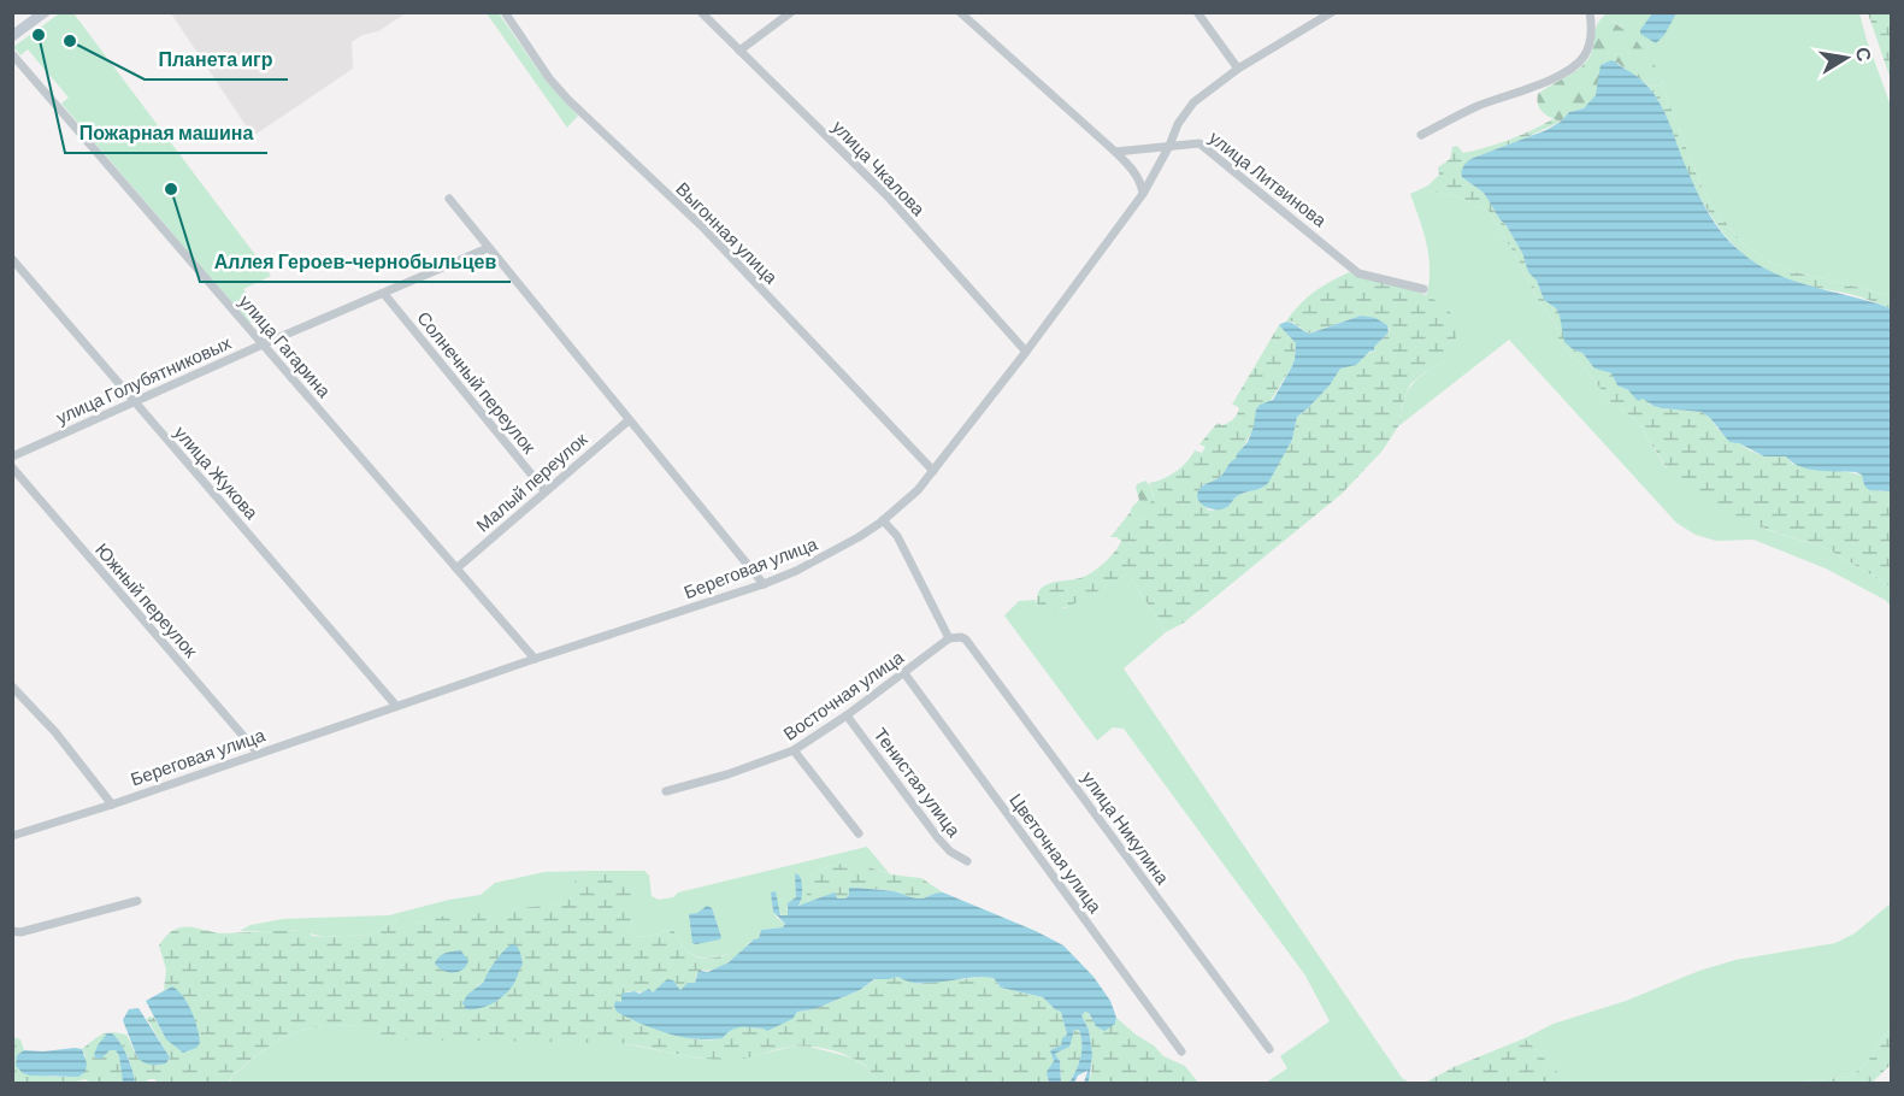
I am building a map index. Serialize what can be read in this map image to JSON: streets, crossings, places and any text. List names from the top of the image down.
{
  "streets": {
    "street": [
      "улица Чкалова",
      "улица Литвинова",
      "Выгонная улица",
      "улица Гагарина",
      "улица Голубятниковых",
      "Солнечный переулок",
      "улица Жукова",
      "Малый переулок",
      "Береговая улица",
      "Южный переулок",
      "Восточная улица",
      "Тенистая улица",
      "улица Никулина",
      "Цветочная улица"
    ]
  },
  "crossings": [
    ["улица Чкалова", "Береговая улица"],
    ["улица Литвинова", "Береговая улица"],
    ["Выгонная улица", "Береговая улица"],
    ["улица Гагарина", "улица Голубятниковых"],
    ["улица Гагарина", "Малый переулок"],
    ["улица Гагарина", "Береговая улица"],
    ["улица Голубятниковых", "Солнечный переулок"],
    ["улица Голубятниковых", "улица Жукова"],
    ["Солнечный переулок", "Малый переулок"],
    ["улица Жукова", "Береговая улица"],
    ["Береговая улица", "Южный переулок"],
    ["Восточная улица", "Тенистая улица"],
    ["Восточная улица", "улица Никулина"],
    ["Восточная улица", "Цветочная улица"]
  ],
  "places": ["Пожарная машина", "Планета игр", "Аллея Героев-чернобыльцев"],
  "north": "right"
}
